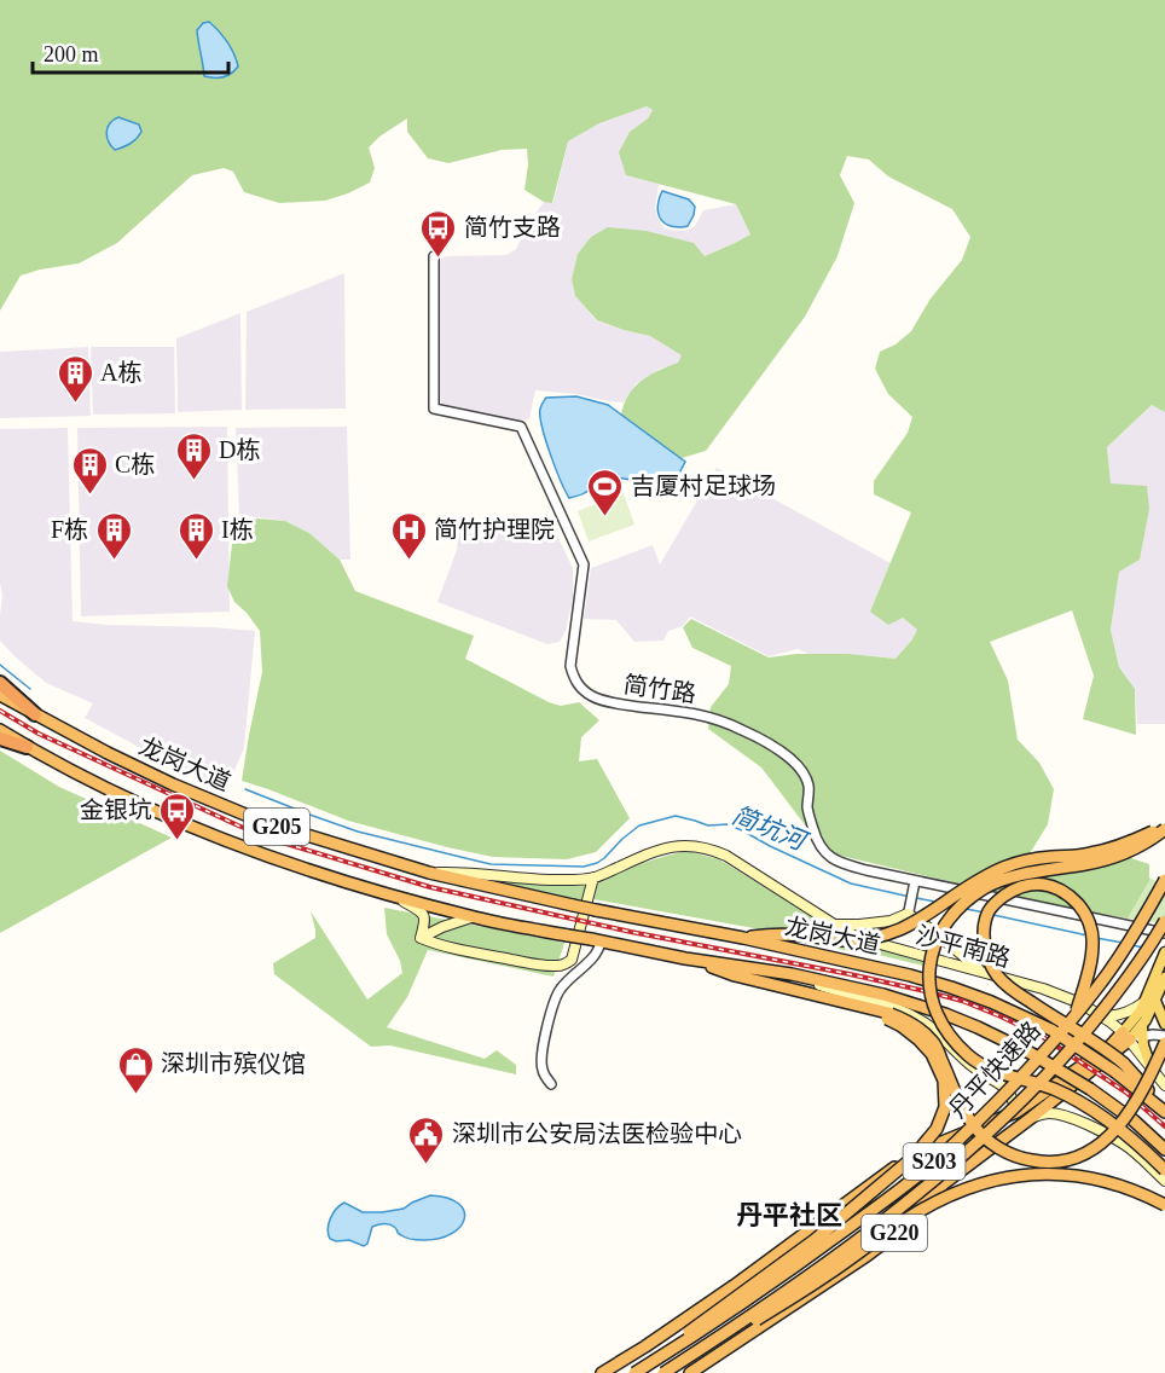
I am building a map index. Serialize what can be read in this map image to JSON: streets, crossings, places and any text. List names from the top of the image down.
{
  "streets": {
    "highway": [
      "龙岗大道",
      "G205",
      "丹平快速路",
      "S203",
      "G220"
    ],
    "main road": ["沙平南路"],
    "street": ["简竹路"]
  },
  "crossings": [
    ["龙岗大道", "G205"],
    ["龙岗大道", "沙平南路"],
    ["沙平南路", "G220"]
  ],
  "districts": ["丹平社区"],
  "water": ["简坑河"],
  "places": {
    "bus stop": ["简竹支路", "金银坑"],
    "building": [
      "A栋",
      "D栋",
      "C栋",
      "F栋",
      "I栋"
    ],
    "sports": ["吉厦村足球场"],
    "hospital": ["简竹护理院"],
    "shop": ["深圳市殡仪馆"],
    "public building": ["深圳市公安局法医检验中心"]
  },
  "scale_bar": "200 m"
}
